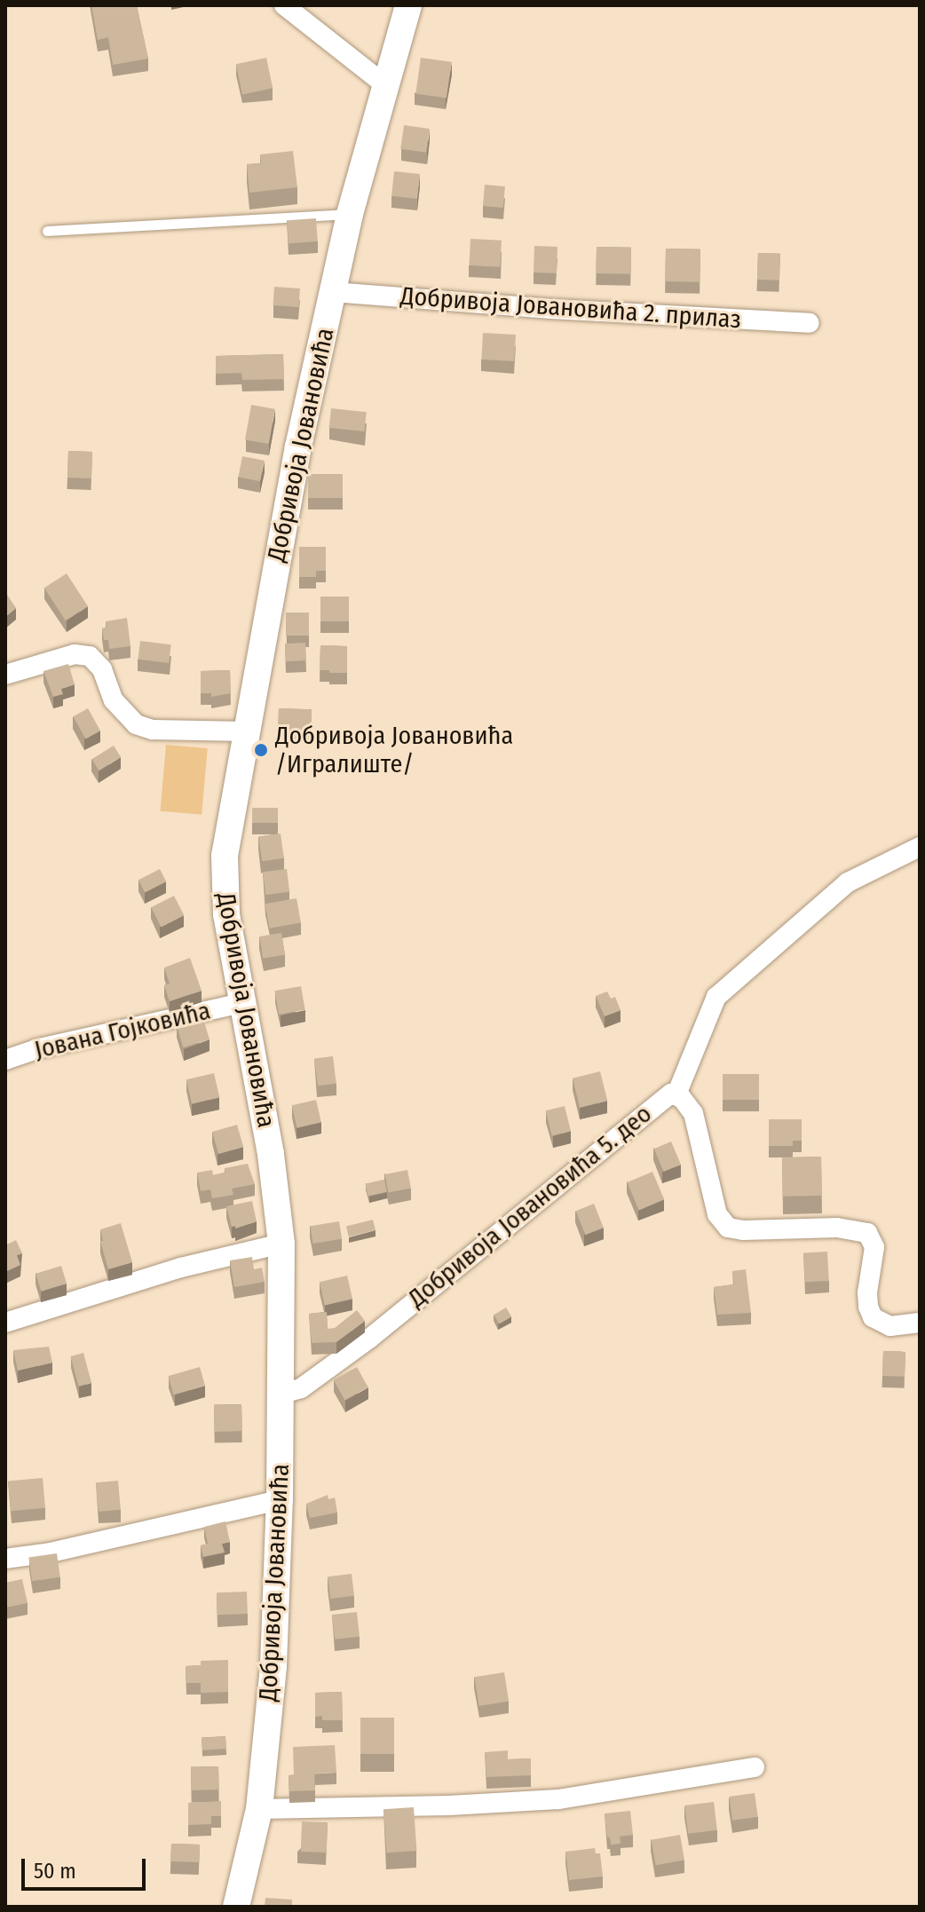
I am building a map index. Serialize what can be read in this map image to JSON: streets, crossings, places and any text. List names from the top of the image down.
{
  "streets": {
    "street": [
      "Добривоја Јовановића 2. прилаз",
      "Добривоја Јовановића",
      "Јована Гојковића",
      "Добривоја Јовановића 5. део"
    ]
  },
  "crossings": [
    ["Добривоја Јовановића 2. прилаз", "Добривоја Јовановића"],
    ["Добривоја Јовановића", "Јована Гојковића"],
    ["Добривоја Јовановића", "Добривоја Јовановића 5. део"]
  ],
  "places": ["Добривоја Јовановића /Игралиште/"],
  "scale_bar": "50 m"
}
